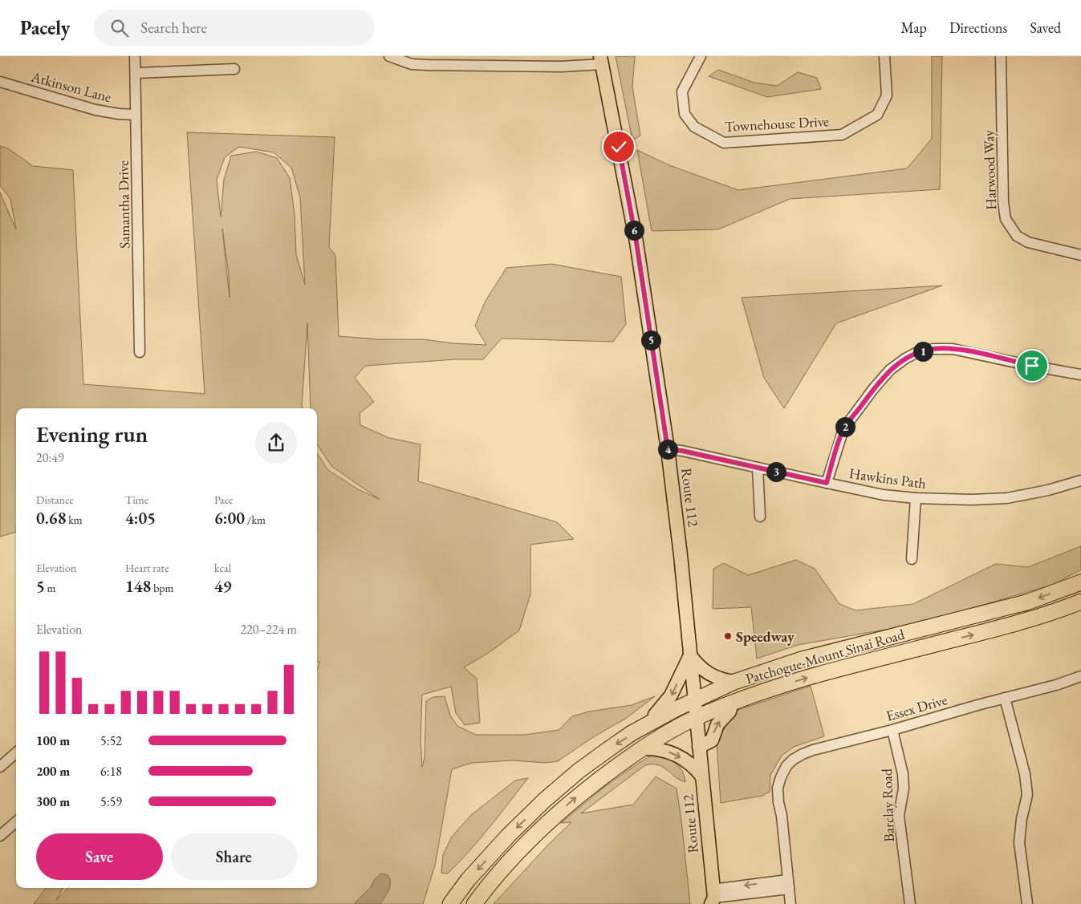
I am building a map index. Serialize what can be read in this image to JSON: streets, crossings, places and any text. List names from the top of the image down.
{
  "streets": {
    "highway": ["Patchogue-Mount Sinai Road"],
    "main road": ["Route 112"],
    "street": [
      "Atkinson Lane",
      "Townehouse Drive",
      "Harwood Way",
      "Samantha Drive",
      "Hawkins Path",
      "Essex Drive",
      "Barclay Road"
    ]
  },
  "crossings": [
    ["Atkinson Lane", "Samantha Drive"],
    ["Hawkins Path", "Route 112"],
    ["Route 112", "Patchogue-Mount Sinai Road"],
    ["Essex Drive", "Barclay Road"]
  ],
  "places": ["Speedway"],
  "page": {
    "header": "Pacely",
    "search": "Search here",
    "nav": ["Map", "Directions", "Saved"],
    "pins": [
      "6",
      "5",
      "1",
      "2",
      "4",
      "3"
    ],
    "heading": ["Evening run", "20:49"],
    "stats": [
      ["Distance", "0.68 km"],
      ["Time", "4:05"],
      ["Pace", "6:00 /km"],
      ["Elevation", "5 m"],
      ["Heart rate", "148 bpm"],
      ["kcal", "49"]
    ],
    "chart": ["Elevation", "220–224 m"],
    "list": [
      {
        "name": "100 m",
        "note": "5:52"
      },
      {
        "name": "200 m",
        "note": "6:18"
      },
      {
        "name": "300 m",
        "note": "5:59"
      }
    ],
    "buttons": ["Save", "Share"]
  }
}
